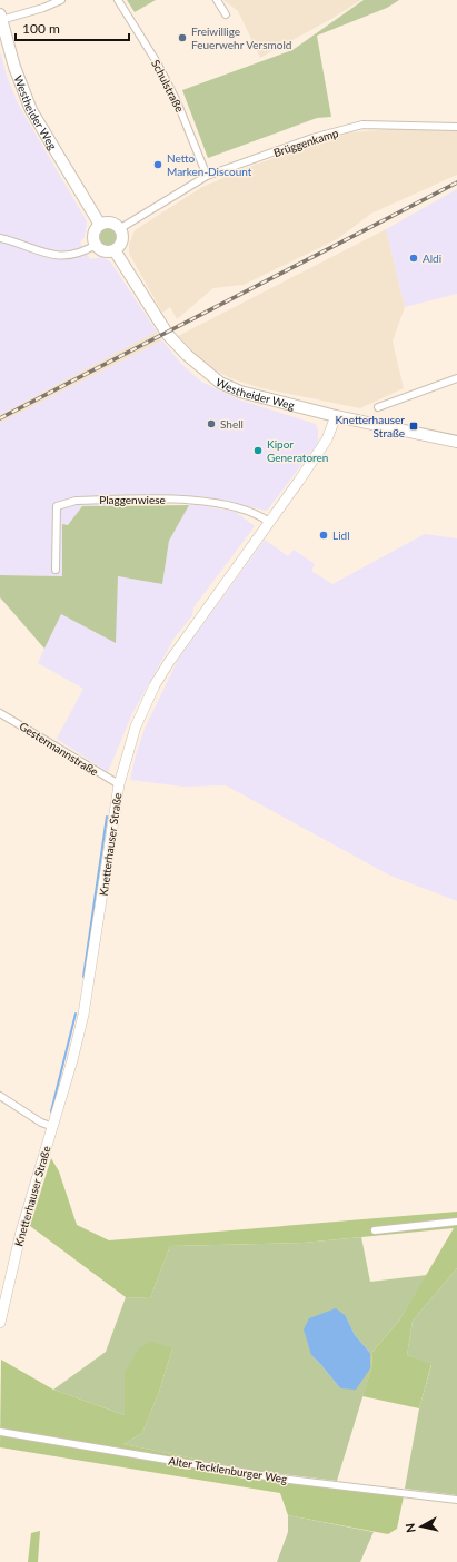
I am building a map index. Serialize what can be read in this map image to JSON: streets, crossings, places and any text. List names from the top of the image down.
{
  "streets": {
    "main road": ["Westheider Weg"],
    "street": [
      "Schulstraße",
      "Brüggenkamp",
      "Plaggenwiese",
      "Gestermannstraße",
      "Knetterhauser Straße",
      "Alter Tecklenburger Weg"
    ]
  },
  "crossings": [
    ["Schulstraße", "Brüggenkamp"],
    ["Westheider Weg", "Brüggenkamp"],
    ["Westheider Weg", "Knetterhauser Straße"],
    ["Plaggenwiese", "Knetterhauser Straße"],
    ["Gestermannstraße", "Knetterhauser Straße"]
  ],
  "places": {
    "other": [
      "Freiwillige Feuerwehr Versmold",
      "Netto Marken-Discount",
      "Aldi",
      "Shell",
      "Kipor Generatoren",
      "Lidl"
    ],
    "transit": ["Knetterhauser Straße"]
  },
  "scale_bar": "100 m",
  "north": "left"
}
